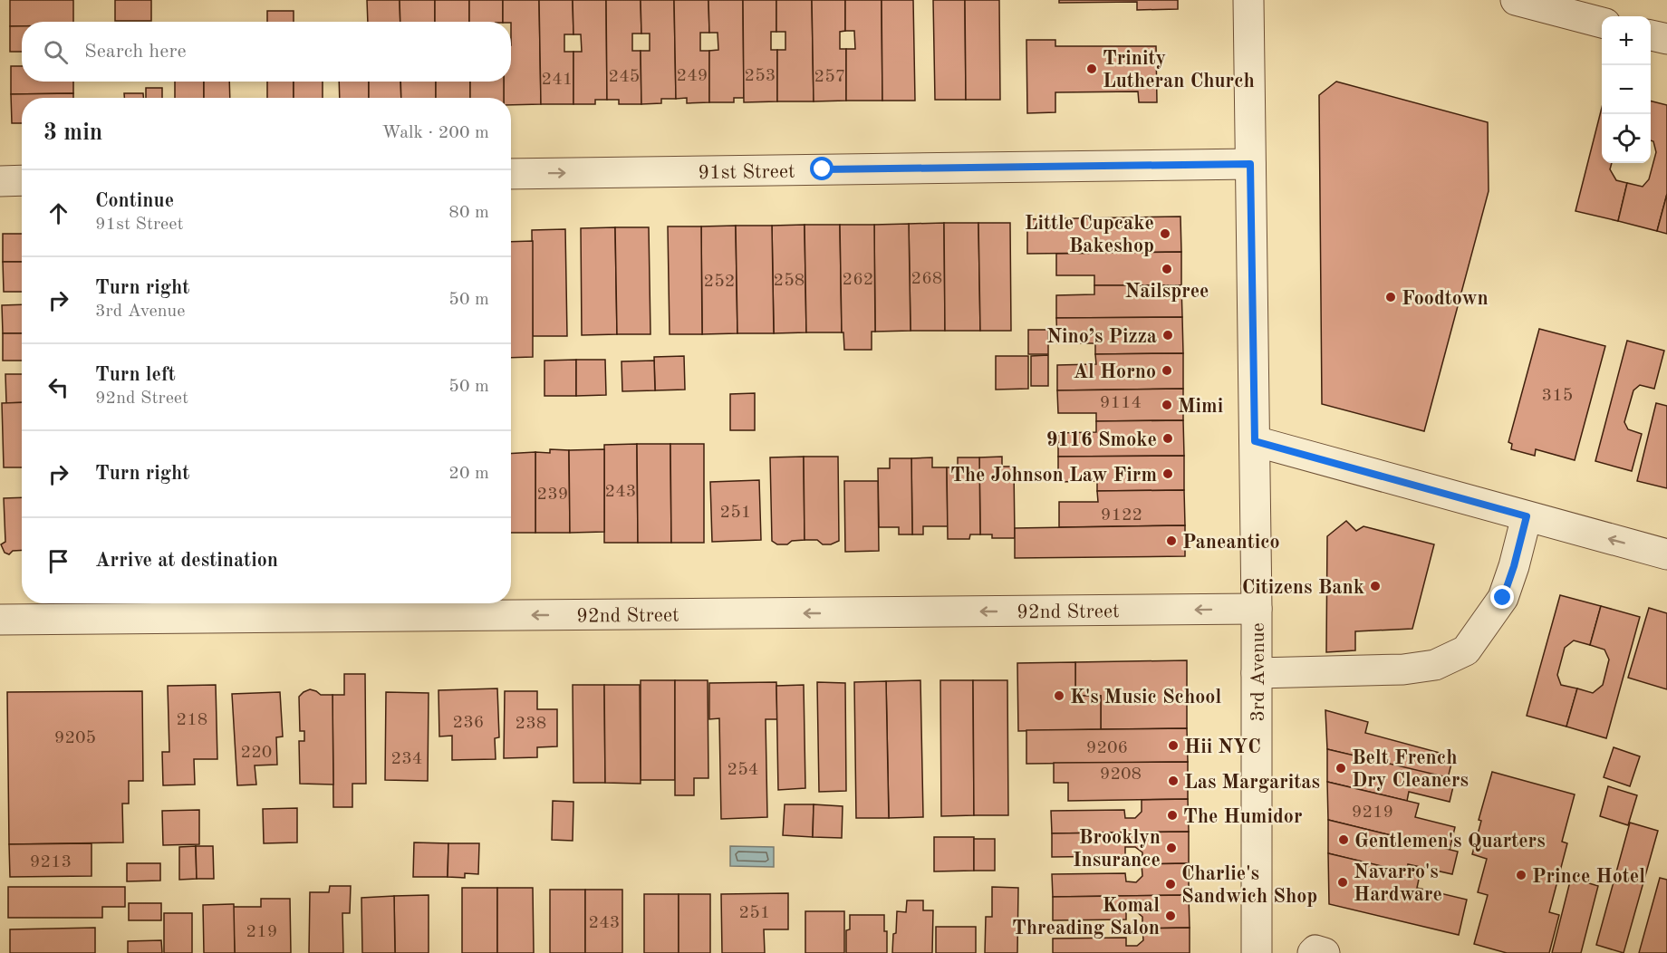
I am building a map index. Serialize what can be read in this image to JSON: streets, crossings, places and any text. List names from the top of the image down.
{
  "streets": {
    "street": ["91st Street", "92nd Street", "3rd Avenue"]
  },
  "crossings": [
    ["91st Street", "3rd Avenue"],
    ["92nd Street", "3rd Avenue"]
  ],
  "one_way": ["91st Street", "92nd Street"],
  "places": [
    "Trinity Lutheran Church",
    "Little Cupcake Bakeshop",
    "Nailspree",
    "Foodtown",
    "Nino’s Pizza",
    "Al Horno",
    "Mimi",
    "9116 Smoke",
    "The Johnson Law Firm",
    "Paneantico",
    "Citizens Bank",
    "K's Music School",
    "Hii NYC",
    "Belt French Dry Cleaners",
    "Las Margaritas",
    "The Humidor",
    "Gentlemen's Quarters",
    "Brooklyn Insurance",
    "Prince Hotel",
    "Navarro's Hardware",
    "Charlie's Sandwich Shop",
    "Komal Threading Salon"
  ],
  "house_numbers": [
    "249",
    "253",
    "245",
    "257",
    "241",
    "268",
    "262",
    "258",
    "252",
    "315",
    "9114",
    "243",
    "239",
    "251",
    "9122",
    "218",
    "236",
    "238",
    "9205",
    "9206",
    "220",
    "234",
    "254",
    "9208",
    "9219",
    "9213",
    "251",
    "243",
    "219"
  ],
  "page": {
    "map_buttons": ["+", "−"],
    "search": "Search here",
    "heading": ["3 min", "Walk · 200 m"],
    "list": [
      ["Continue", "91st Street", "80 m"],
      ["Turn right", "3rd Avenue", "50 m"],
      ["Turn left", "92nd Street", "50 m"],
      ["Turn right", "20 m"],
      "Arrive at destination"
    ]
  }
}
